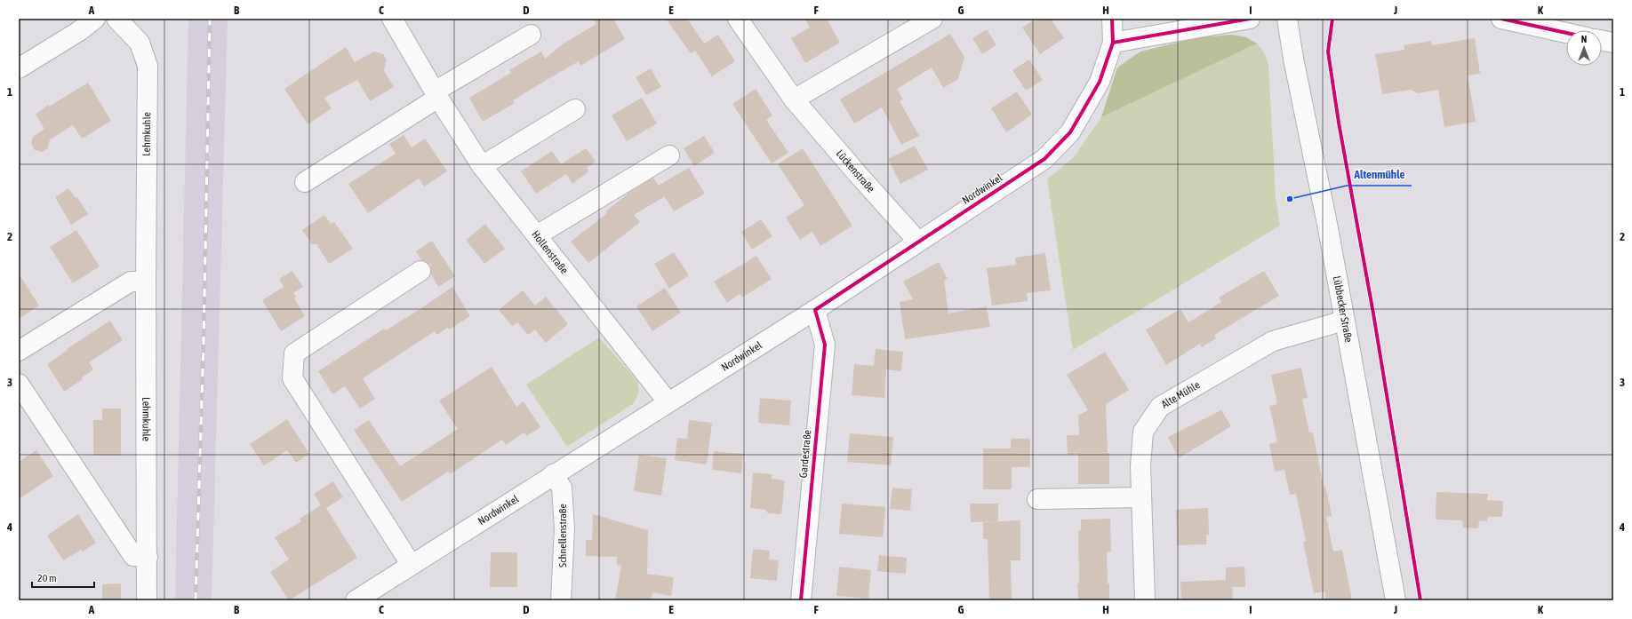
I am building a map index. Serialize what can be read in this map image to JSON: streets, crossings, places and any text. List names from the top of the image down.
{
  "streets": {
    "street": [
      "Lehmkuhle",
      "Lückenstraße",
      "Nordwinkel",
      "Hollenstraße",
      "Lübbecker Straße",
      "Alte Mühle",
      "Gardestraße",
      "Schnellenstraße"
    ]
  },
  "crossings": [
    ["Lückenstraße", "Nordwinkel"],
    ["Nordwinkel", "Hollenstraße"],
    ["Nordwinkel", "Gardestraße"],
    ["Nordwinkel", "Schnellenstraße"],
    ["Lübbecker Straße", "Alte Mühle"]
  ],
  "places": ["Altenmühle"],
  "scale_bar": "20 m",
  "north": "top",
  "grid": {
    "columns": [
      "A",
      "B",
      "C",
      "D",
      "E",
      "F",
      "G",
      "H",
      "I",
      "J",
      "K"
    ],
    "rows": [
      "1",
      "2",
      "3",
      "4"
    ]
  }
}
